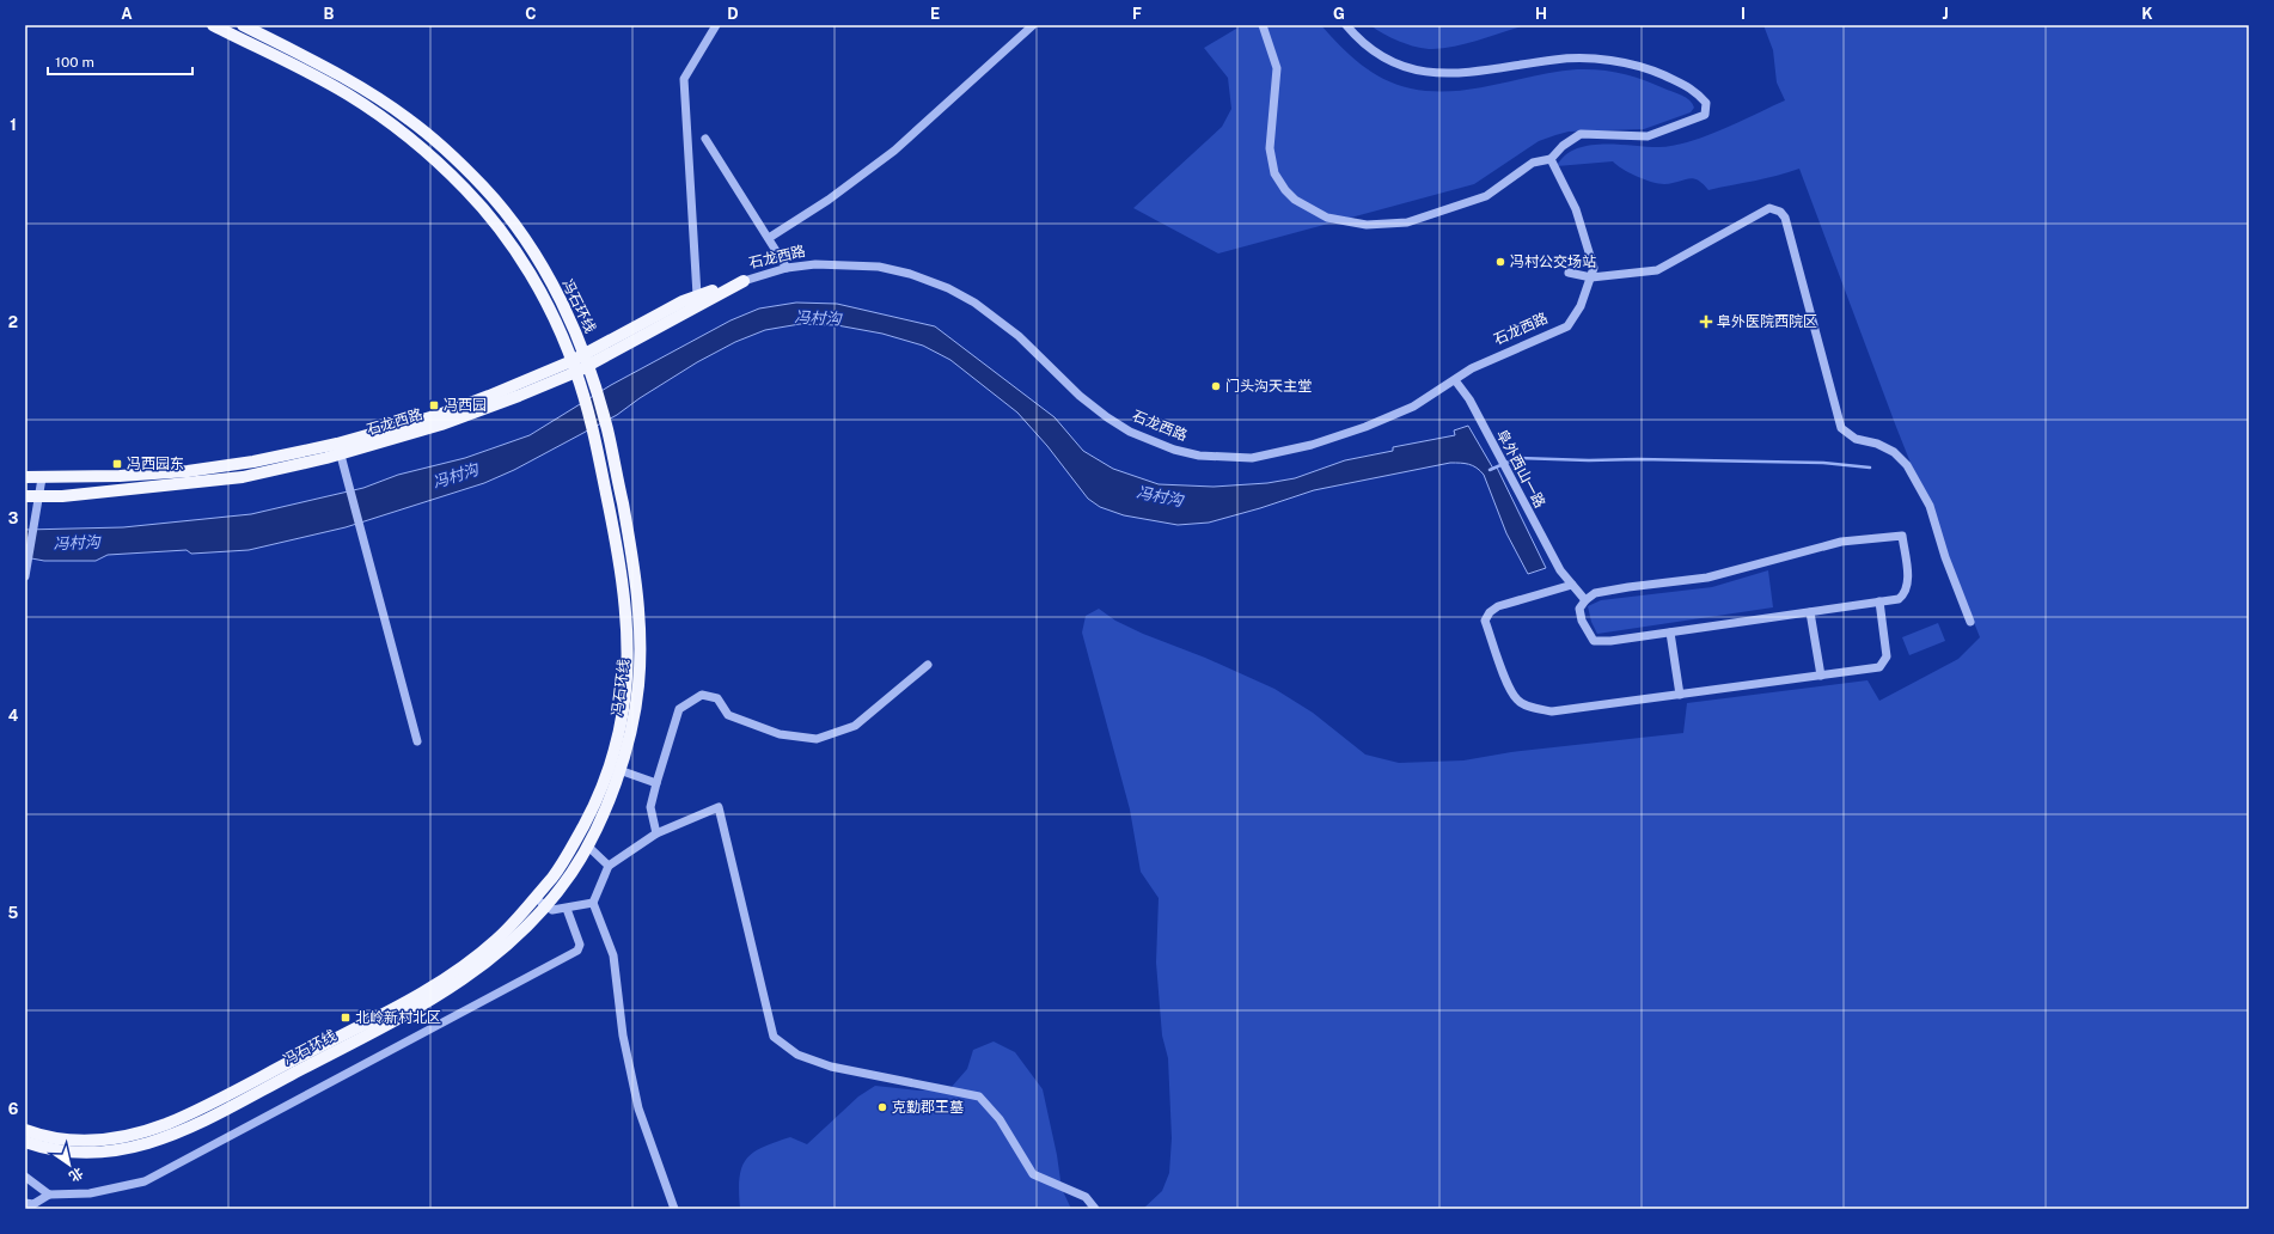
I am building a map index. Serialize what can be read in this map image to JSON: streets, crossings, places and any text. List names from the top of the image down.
{
  "streets": {
    "main road": ["石龙西路", "冯石环线"],
    "street": ["阜外西山一路"]
  },
  "crossings": [
    ["石龙西路", "冯石环线"],
    ["石龙西路", "阜外西山一路"]
  ],
  "water": ["冯村沟"],
  "places": {
    "other": ["冯村公交场站", "门头沟天主堂", "克勤郡王墓"],
    "health": ["阜外医院西院区"],
    "transit": ["冯西园", "冯西园东", "北岭新村北区"]
  },
  "scale_bar": "100 m",
  "north": "bottom right",
  "grid": {
    "columns": [
      "A",
      "B",
      "C",
      "D",
      "E",
      "F",
      "G",
      "H",
      "I",
      "J",
      "K"
    ],
    "rows": [
      "1",
      "2",
      "3",
      "4",
      "5",
      "6"
    ]
  }
}
